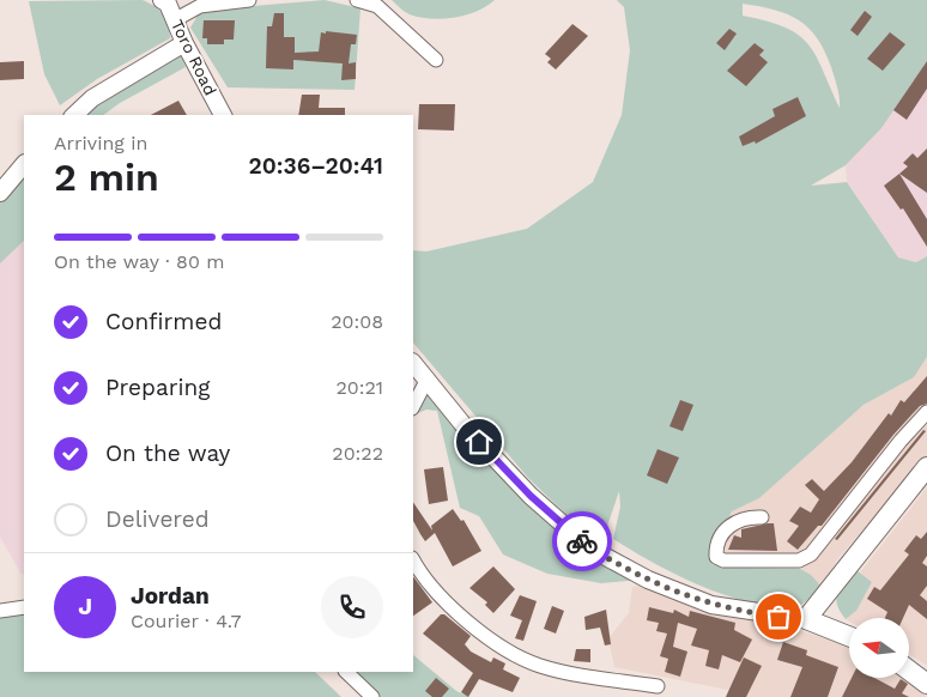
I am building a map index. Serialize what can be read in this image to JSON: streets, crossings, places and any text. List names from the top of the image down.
{
  "streets": {
    "main road": ["Toro Road"]
  },
  "north": "left",
  "page": {
    "heading": ["2 min", "Arriving in", "20:36–20:41"],
    "panel": ["Jordan", "Courier · 4.7"],
    "bar": "On the way · 80 m",
    "list": [
      ["Confirmed", "20:08"],
      ["Preparing", "20:21"],
      ["On the way", "20:22"],
      "Delivered"
    ],
    "round": "J"
  }
}
